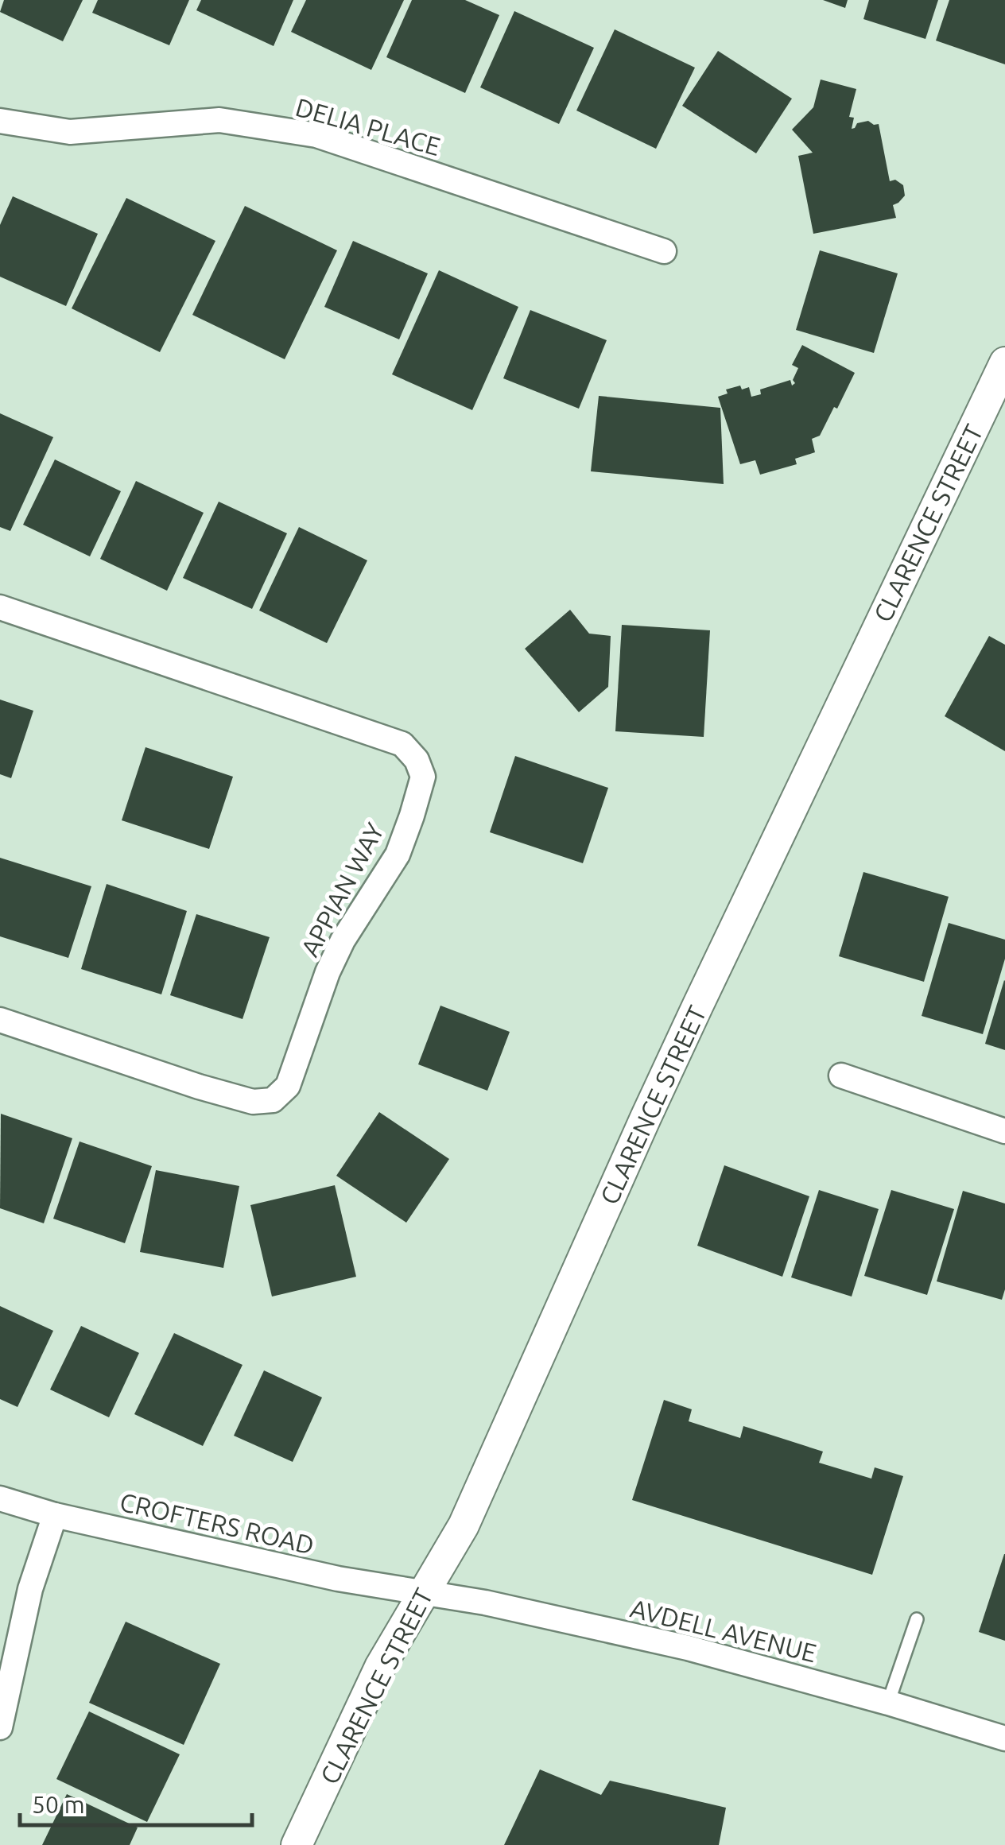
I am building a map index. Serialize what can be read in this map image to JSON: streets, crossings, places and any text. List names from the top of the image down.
{
  "streets": {
    "street": [
      "DELIA PLACE",
      "CLARENCE STREET",
      "APPIAN WAY",
      "CROFTERS ROAD",
      "AVDELL AVENUE"
    ]
  },
  "crossings": [
    ["CLARENCE STREET", "CROFTERS ROAD"],
    ["CLARENCE STREET", "AVDELL AVENUE"],
    ["CROFTERS ROAD", "AVDELL AVENUE"]
  ],
  "scale_bar": "50 m"
}
